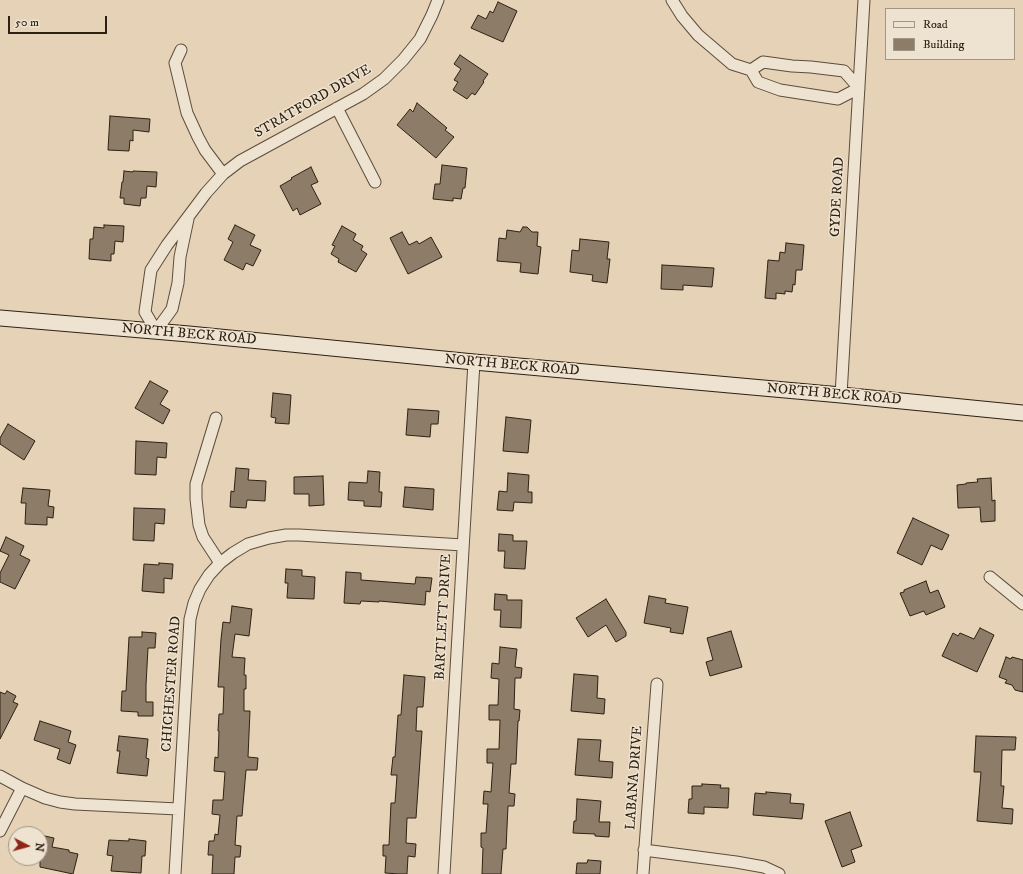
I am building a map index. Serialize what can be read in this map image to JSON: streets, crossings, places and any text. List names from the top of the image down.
{
  "streets": {
    "main road": ["NORTH BECK ROAD"],
    "street": [
      "STRATFORD DRIVE",
      "GYDE ROAD",
      "BARTLETT DRIVE",
      "CHICHESTER ROAD",
      "LABANA DRIVE"
    ]
  },
  "crossings": [
    ["STRATFORD DRIVE", "NORTH BECK ROAD"],
    ["GYDE ROAD", "NORTH BECK ROAD"],
    ["NORTH BECK ROAD", "BARTLETT DRIVE"],
    ["BARTLETT DRIVE", "CHICHESTER ROAD"]
  ],
  "legend": ["Road", "Building"],
  "scale_bar": "50 m",
  "north": "right"
}
